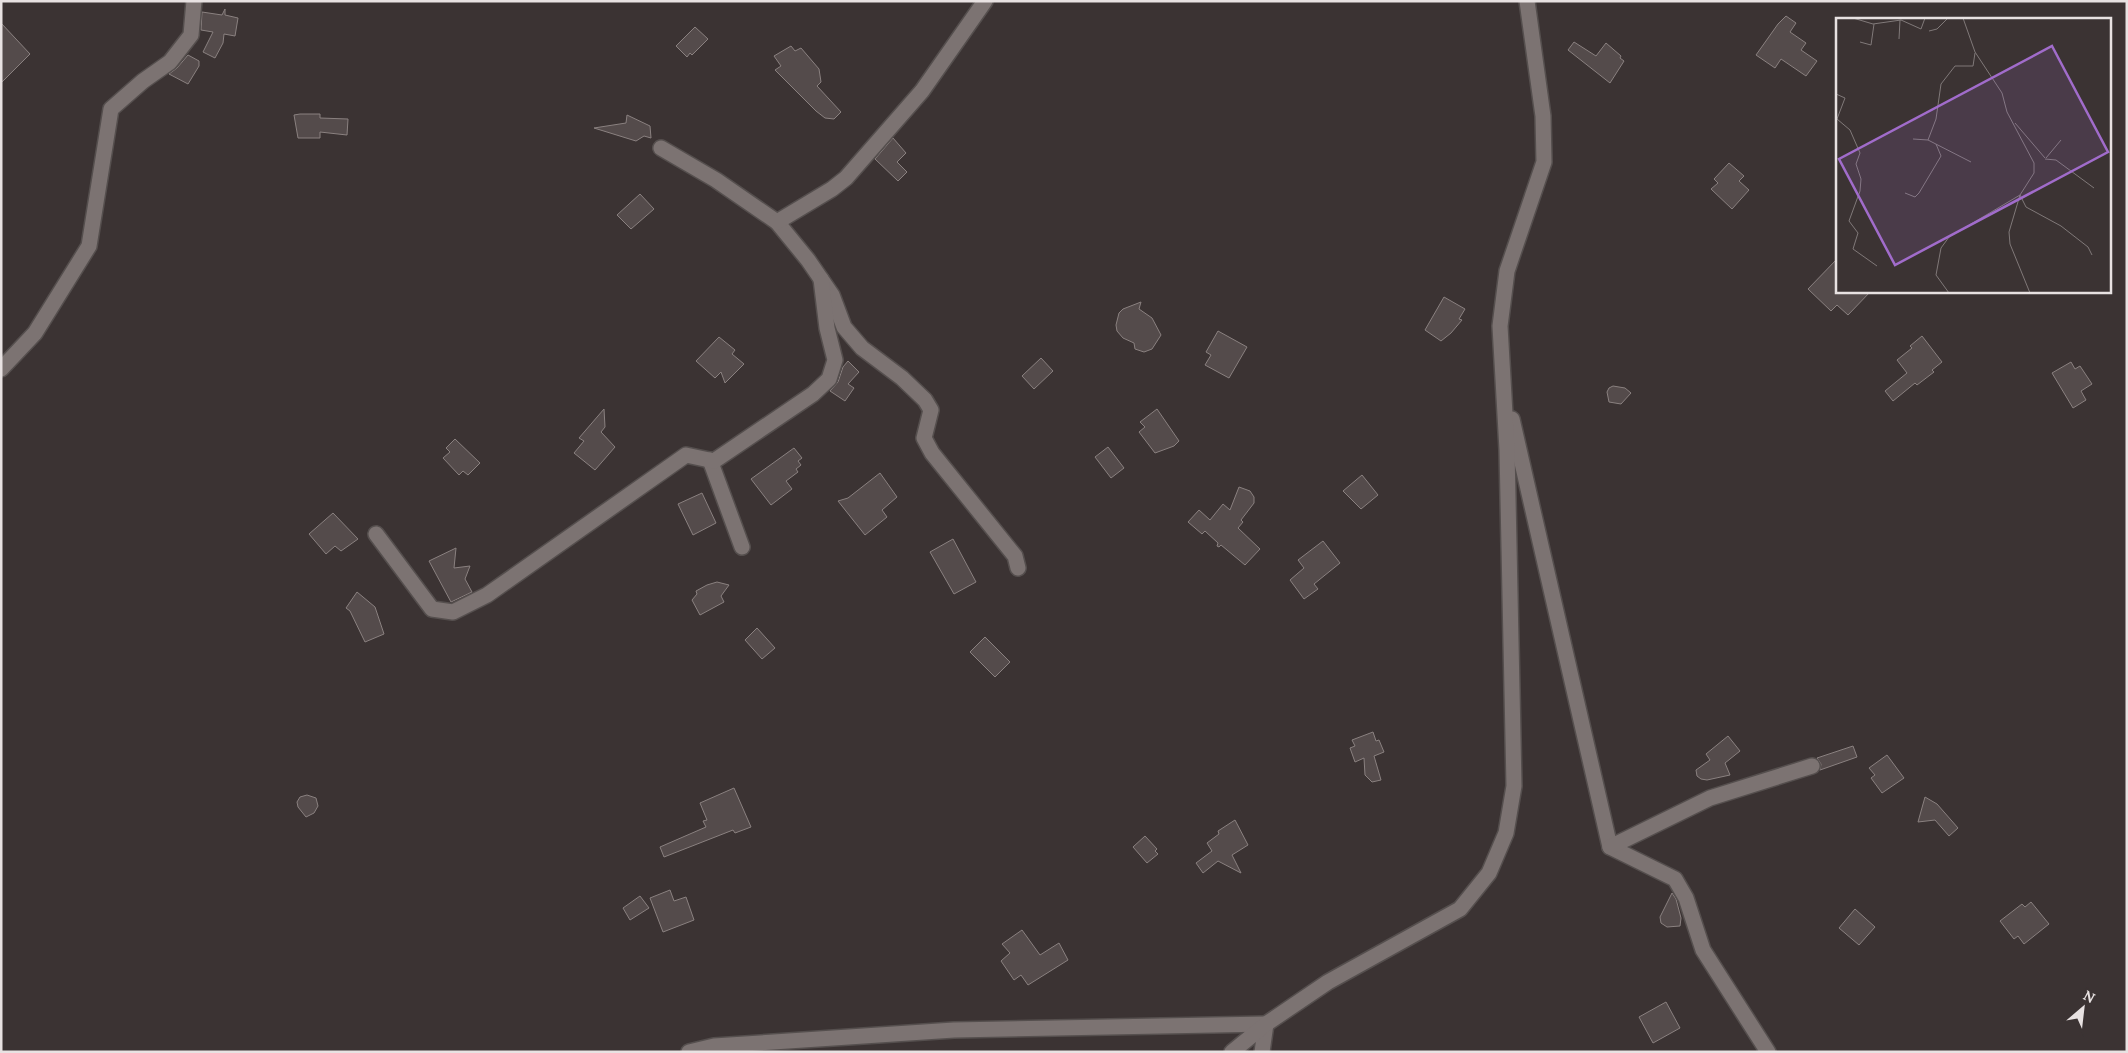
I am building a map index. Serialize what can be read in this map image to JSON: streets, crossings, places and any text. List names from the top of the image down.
{
  "north": "top right"
}
